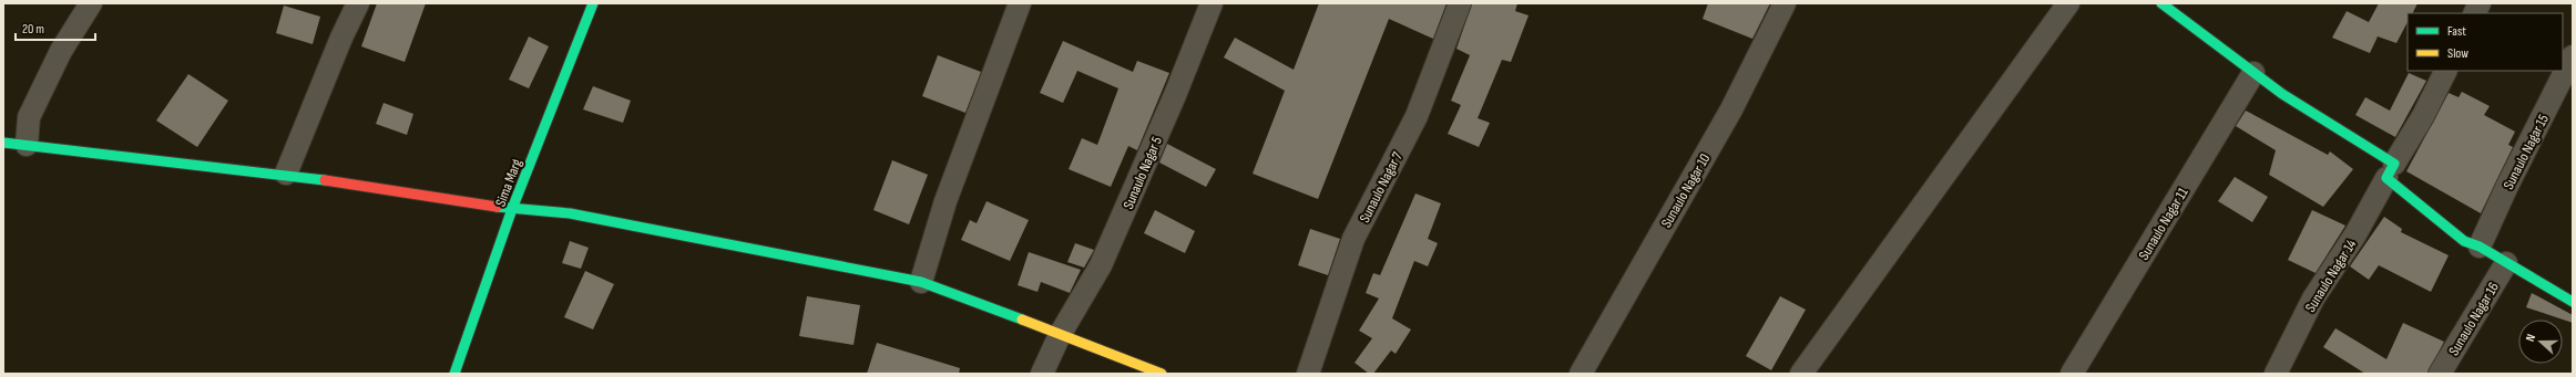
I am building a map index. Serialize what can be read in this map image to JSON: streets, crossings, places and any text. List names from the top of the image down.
{
  "streets": {
    "street": [
      "Sunaulo Nagar 15",
      "Sunaulo Nagar 5",
      "Sima Marg",
      "Sunaulo Nagar 7",
      "Sunaulo Nagar 10",
      "Sunaulo Nagar 11",
      "Sunaulo Nagar 14",
      "Sunaulo Nagar 16"
    ]
  },
  "legend": ["Fast", "Slow"],
  "scale_bar": "20 m",
  "north": "left"
}
